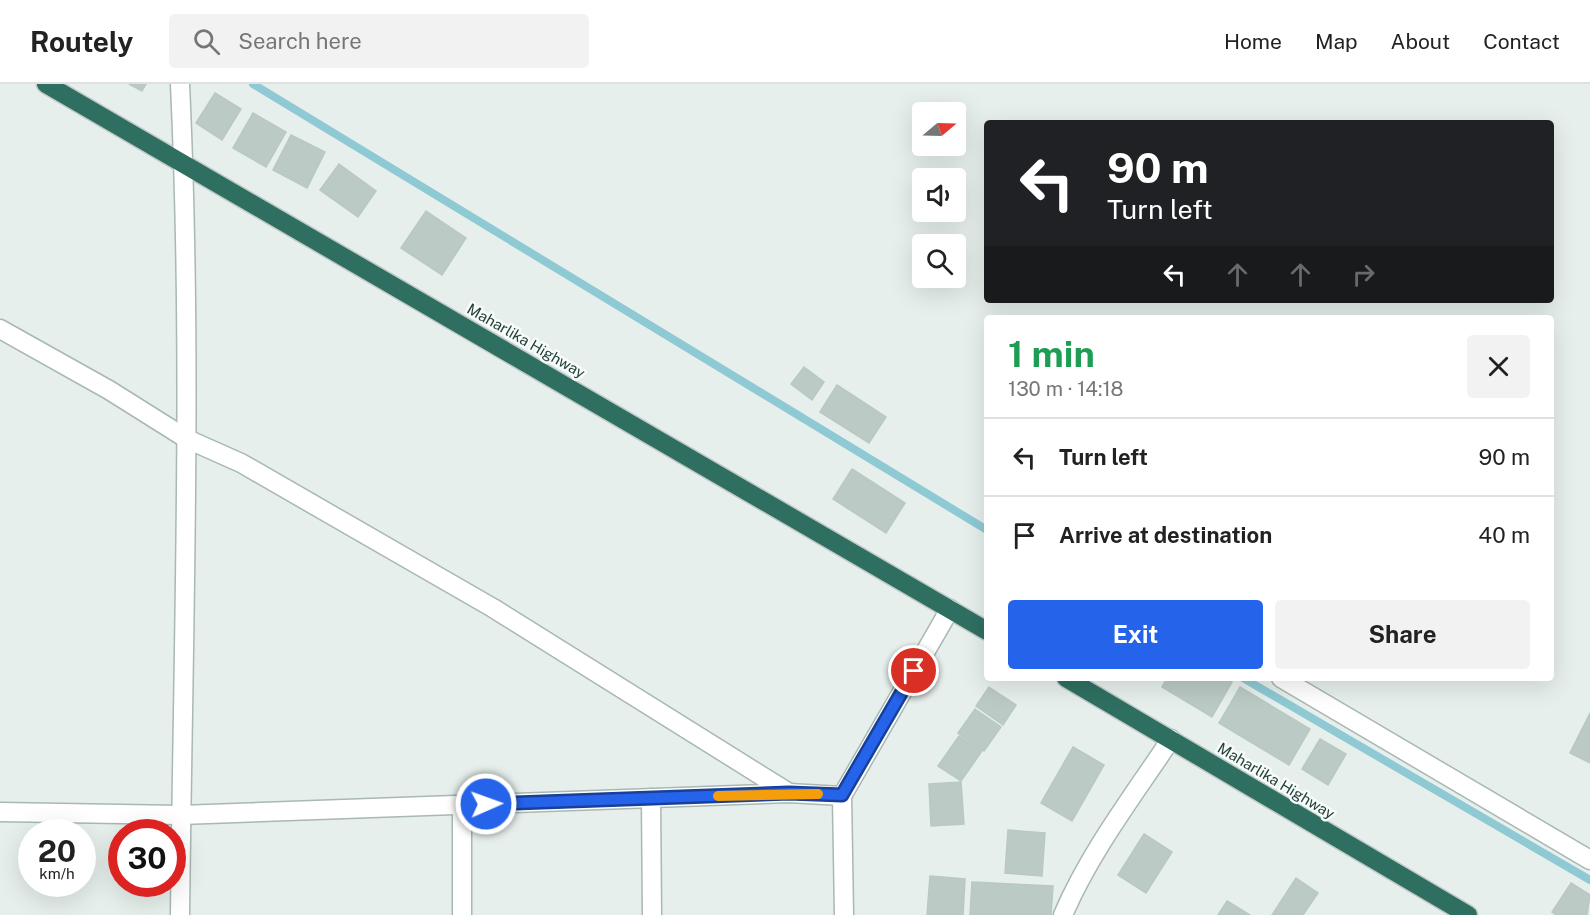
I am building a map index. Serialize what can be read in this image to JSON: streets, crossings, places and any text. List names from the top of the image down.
{
  "streets": {
    "highway": ["Maharlika Highway"]
  },
  "north": "right",
  "page": {
    "header": "Routely",
    "search": "Search here",
    "nav": [
      "Home",
      "Map",
      "About",
      "Contact"
    ],
    "turn": ["90 m", "Turn left"],
    "heading": ["1 min", "130 m · 14:18"],
    "list": [
      {
        "name": "Turn left",
        "value": "90 m"
      },
      {
        "name": "Arrive at destination",
        "value": "40 m"
      }
    ],
    "buttons": ["Exit", "Share"],
    "speed": "20 km/h",
    "limit": "30"
  }
}
